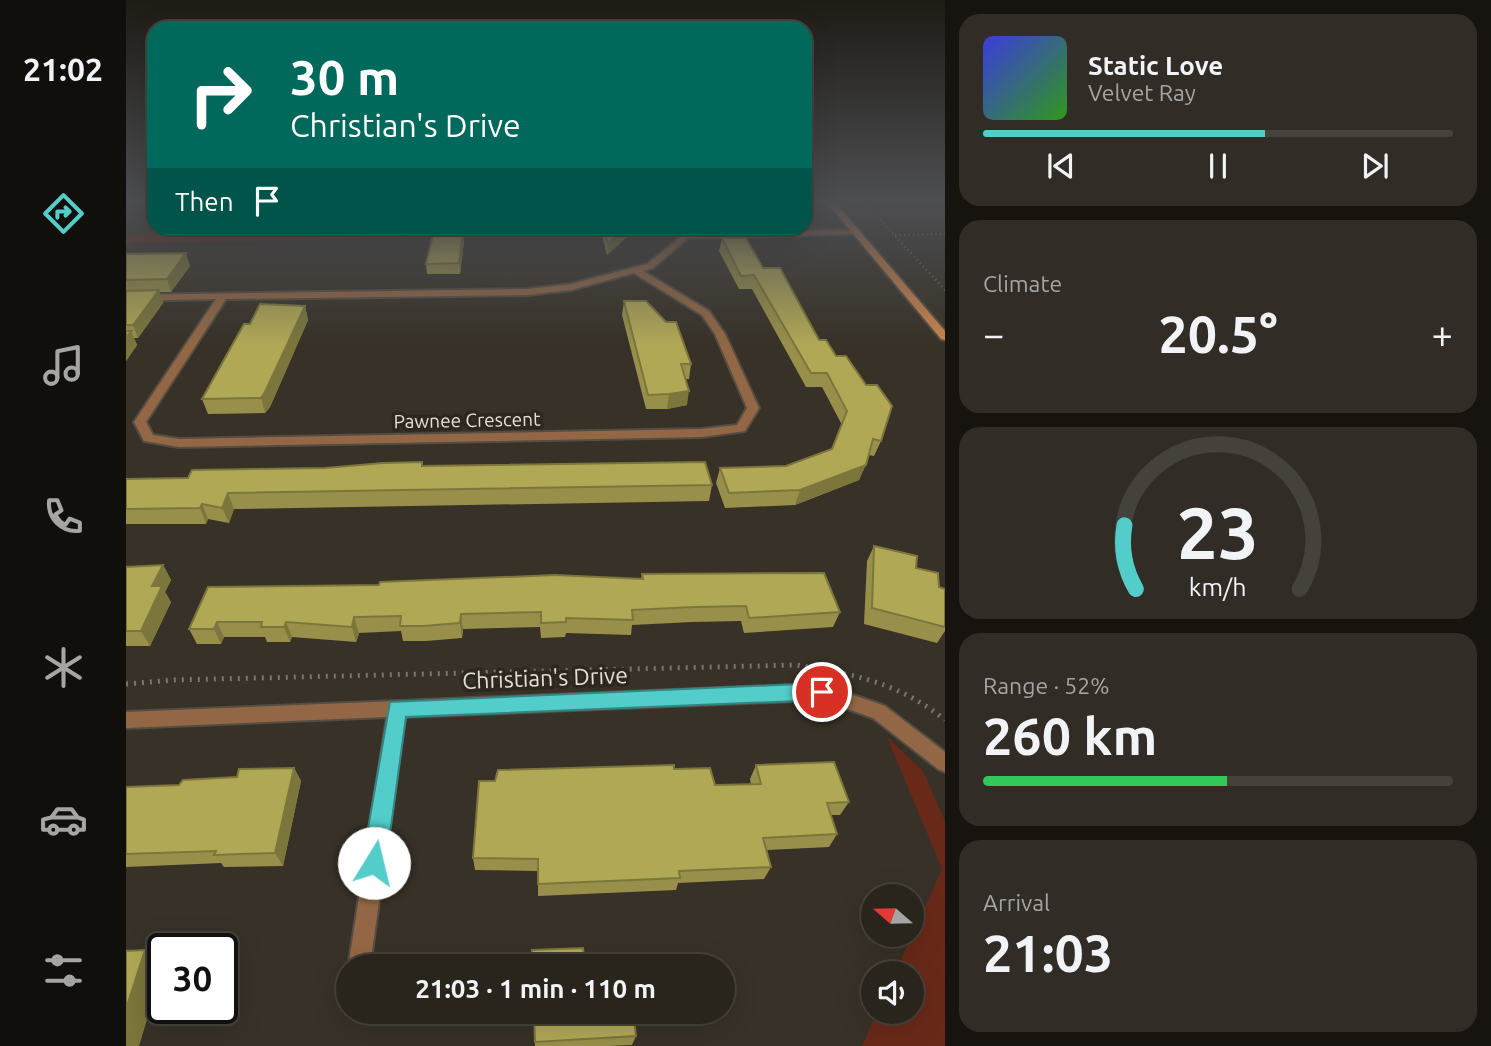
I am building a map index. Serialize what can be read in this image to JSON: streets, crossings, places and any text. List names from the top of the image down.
{
  "streets": {
    "street": ["Pawnee Crescent", "Christian's Drive"]
  },
  "north": "left",
  "page": {
    "tabs": "21:02",
    "turn": ["30 m", "Christian's Drive"],
    "song": ["Static Love", "Velvet Ray"],
    "then": "Then",
    "tile": [
      "Climate",
      ["Range · 52%", "260 km"],
      ["Arrival", "21:03"]
    ],
    "heat": ["−", "20.5°", "+"],
    "limit": "30",
    "trip": "21:03 · 1 min · 110 m",
    "gauge": ["23", "km/h"]
  }
}
